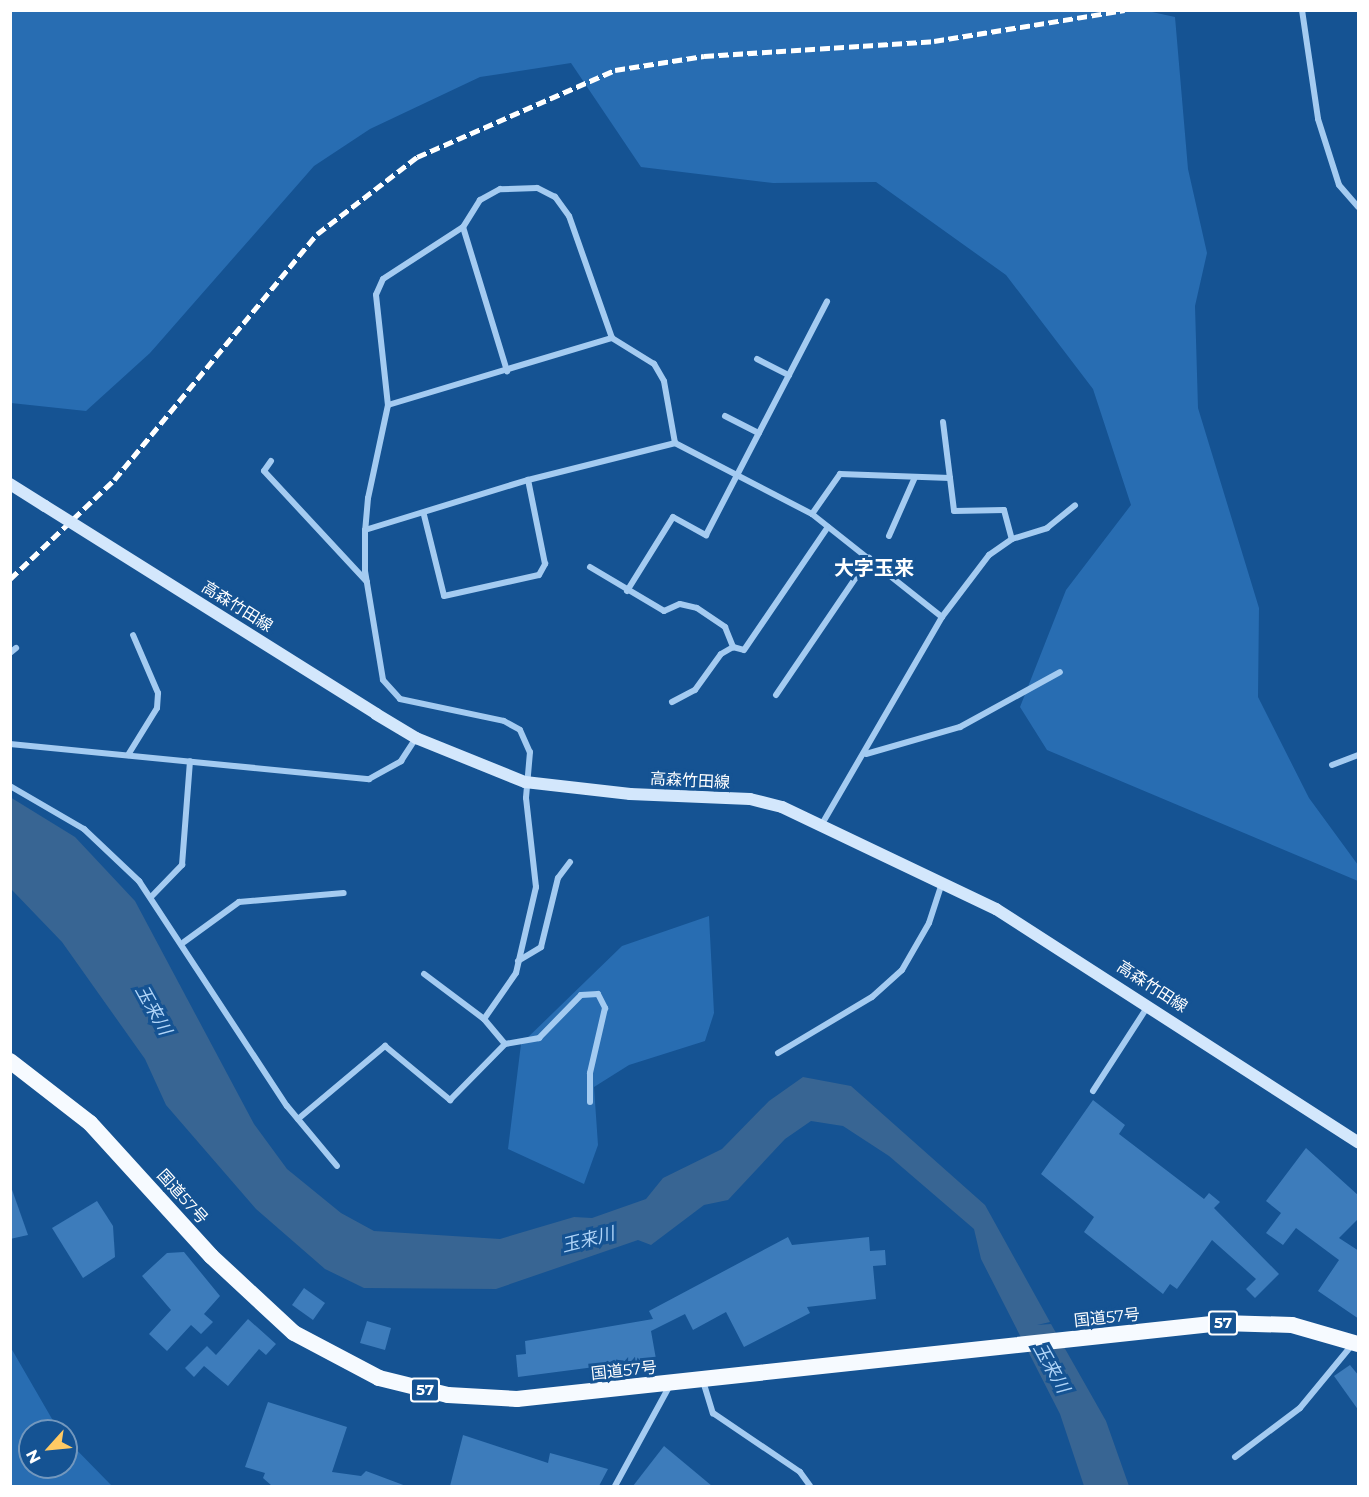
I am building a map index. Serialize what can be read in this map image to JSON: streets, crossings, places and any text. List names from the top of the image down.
{
  "streets": {
    "highway": ["国道57号", "57"],
    "main road": ["高森竹田線"]
  },
  "districts": ["大字玉来"],
  "water": ["玉来川"],
  "north": "bottom left"
}
